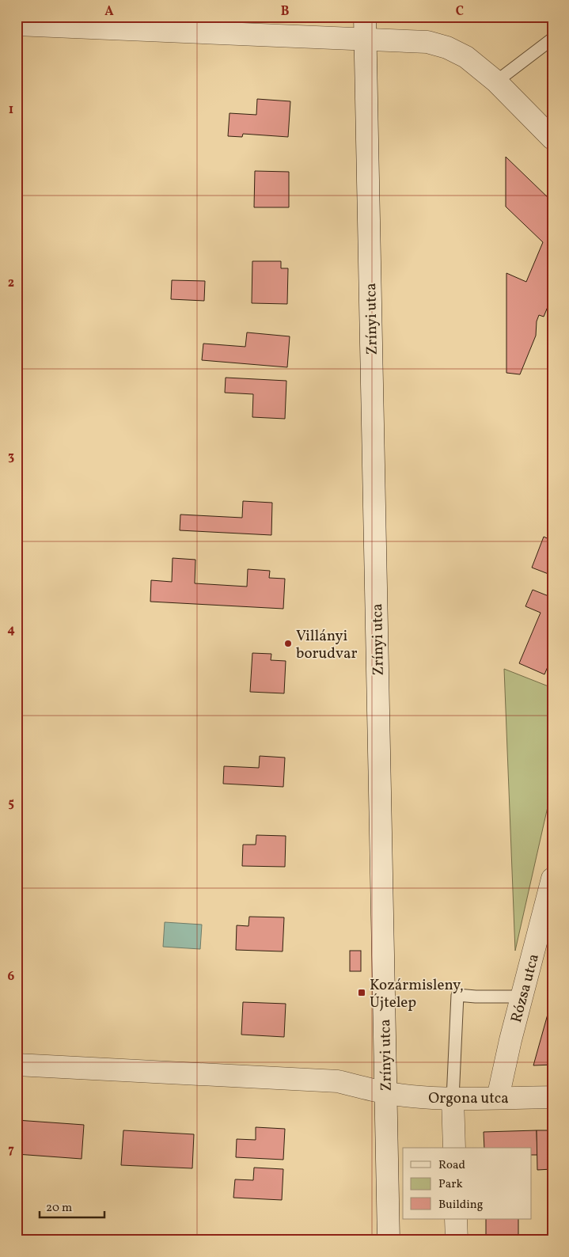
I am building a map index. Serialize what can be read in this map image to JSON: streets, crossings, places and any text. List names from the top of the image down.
{
  "streets": {
    "street": ["Zrínyi utca", "Rózsa utca", "Orgona utca"]
  },
  "crossings": [
    ["Zrínyi utca", "Orgona utca"],
    ["Rózsa utca", "Orgona utca"]
  ],
  "places": {
    "other": ["Villányi borudvar"],
    "transit": ["Kozármisleny, Újtelep"]
  },
  "legend": ["Road", "Park", "Building"],
  "scale_bar": "20 m",
  "grid": {
    "columns": ["A", "B", "C"],
    "rows": [
      "1",
      "2",
      "3",
      "4",
      "5",
      "6",
      "7"
    ]
  }
}
